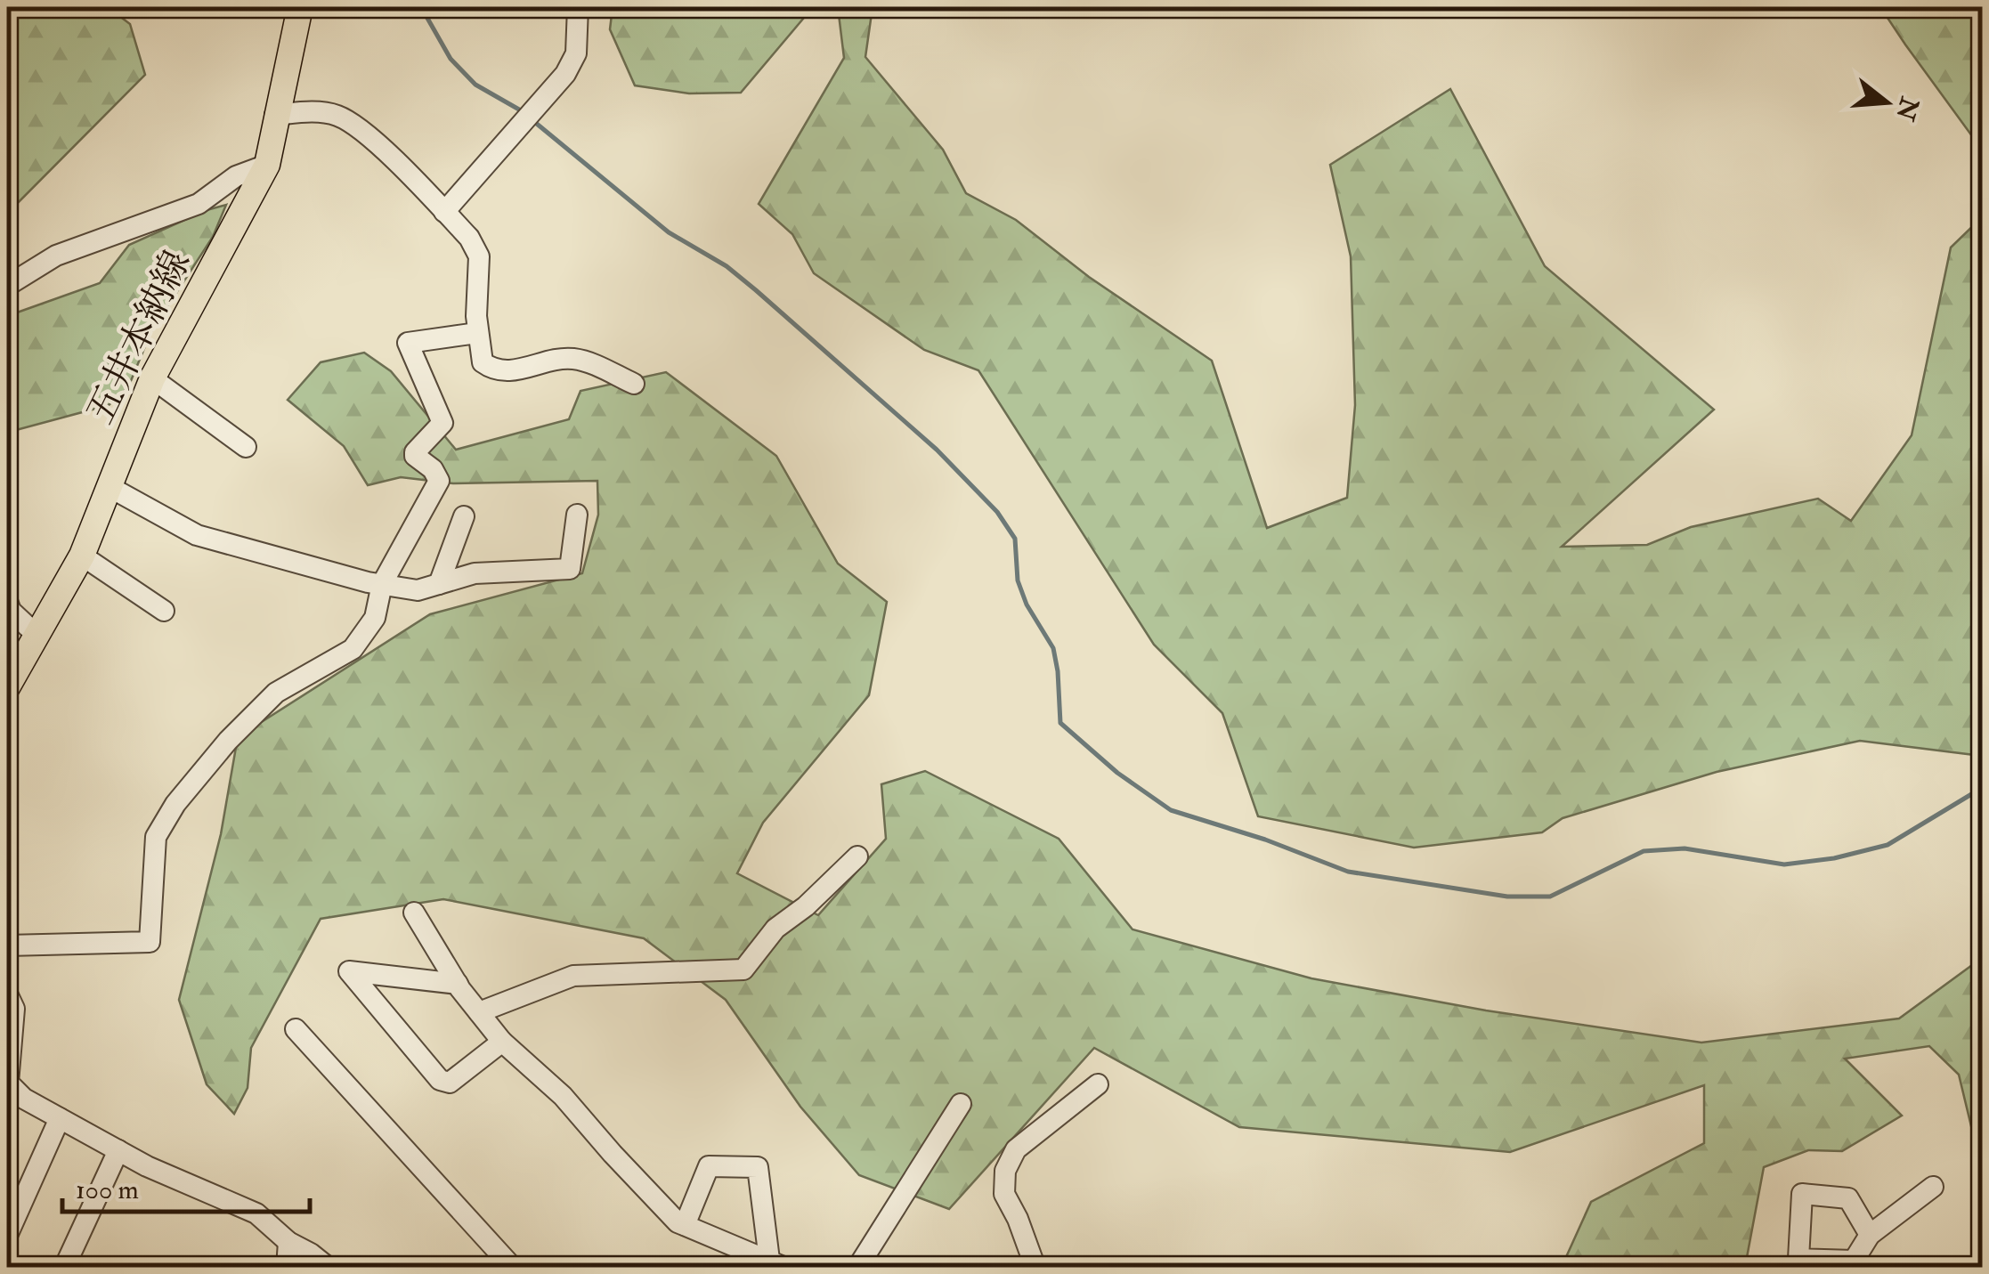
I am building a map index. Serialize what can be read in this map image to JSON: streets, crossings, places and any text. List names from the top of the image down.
{
  "streets": {
    "main road": ["五井本納線"]
  },
  "scale_bar": "100 m",
  "north": "right"
}
